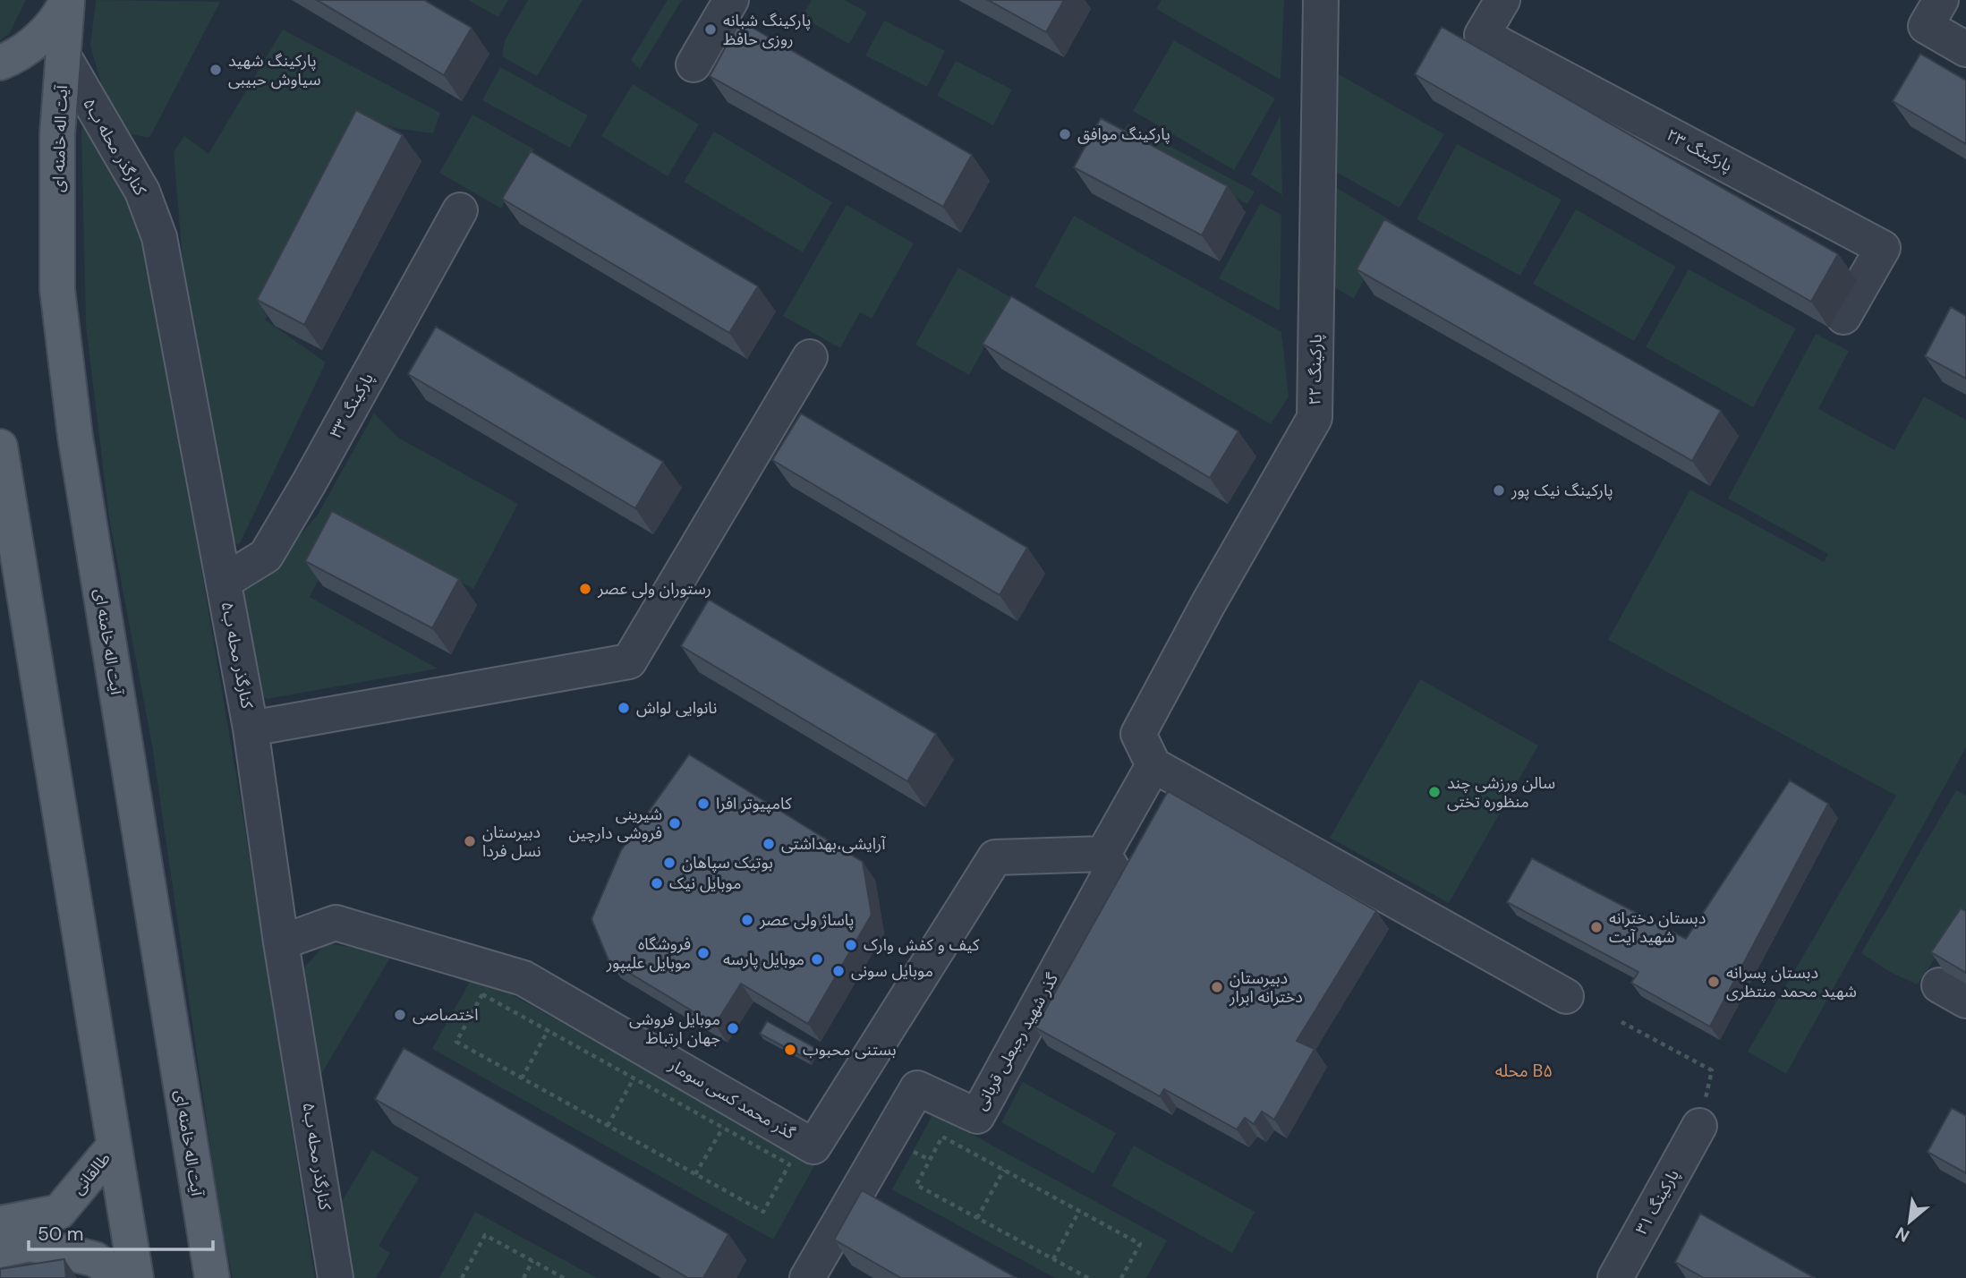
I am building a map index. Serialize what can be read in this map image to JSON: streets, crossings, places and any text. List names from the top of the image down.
{
  "streets": {
    "main road": ["آیت اله خامنه ای", "طالقانی"],
    "street": [
      "کنارگذر محله ب۵",
      "پارکینگ ۲۳",
      "پارکینگ ۲۲",
      "پارکینگ ۳۳",
      "گذر شهید رجبعلی قربانی",
      "گذر محمد کسی سومار",
      "پارکینگ ۳۱"
    ]
  },
  "crossings": [
    ["آیت اله خامنه ای", "کنارگذر محله ب۵"],
    ["کنارگذر محله ب۵", "پارکینگ ۳۳"],
    ["کنارگذر محله ب۵", "گذر محمد کسی سومار"],
    ["گذر شهید رجبعلی قربانی", "گذر محمد کسی سومار"]
  ],
  "districts": ["محله B۵"],
  "places": [
    "پارکینگ شبانه روزی حافظ",
    "پارکینگ شهید سیاوش حبیبی",
    "پارکینگ موافق",
    "پارکینگ نیک پور",
    "رستوران ولی عصر",
    "نانوایی لواش",
    "سالن ورزشی چند منظوره تختی",
    "کامپیوتر افرا",
    "شیرینی فروشی دارچین",
    "دبیرستان نسل فردا",
    "آرایشی،بهداشتی",
    "بوتیک سپاهان",
    "موبایل نیک",
    "پاساژ ولی عصر",
    "دبستان دخترانه شهید آیت",
    "کیف و کفش وارک",
    "فروشگاه موبایل علیپور",
    "موبایل پارسه",
    "موبایل سونی",
    "دبستان پسرانه شهید محمد منتظری",
    "دبیرستان دخترانه ابرار",
    "اختصاصی",
    "موبایل فروشی جهان ارتباط",
    "بستنی محبوب"
  ],
  "scale_bar": "50 m",
  "north": "bottom left"
}
